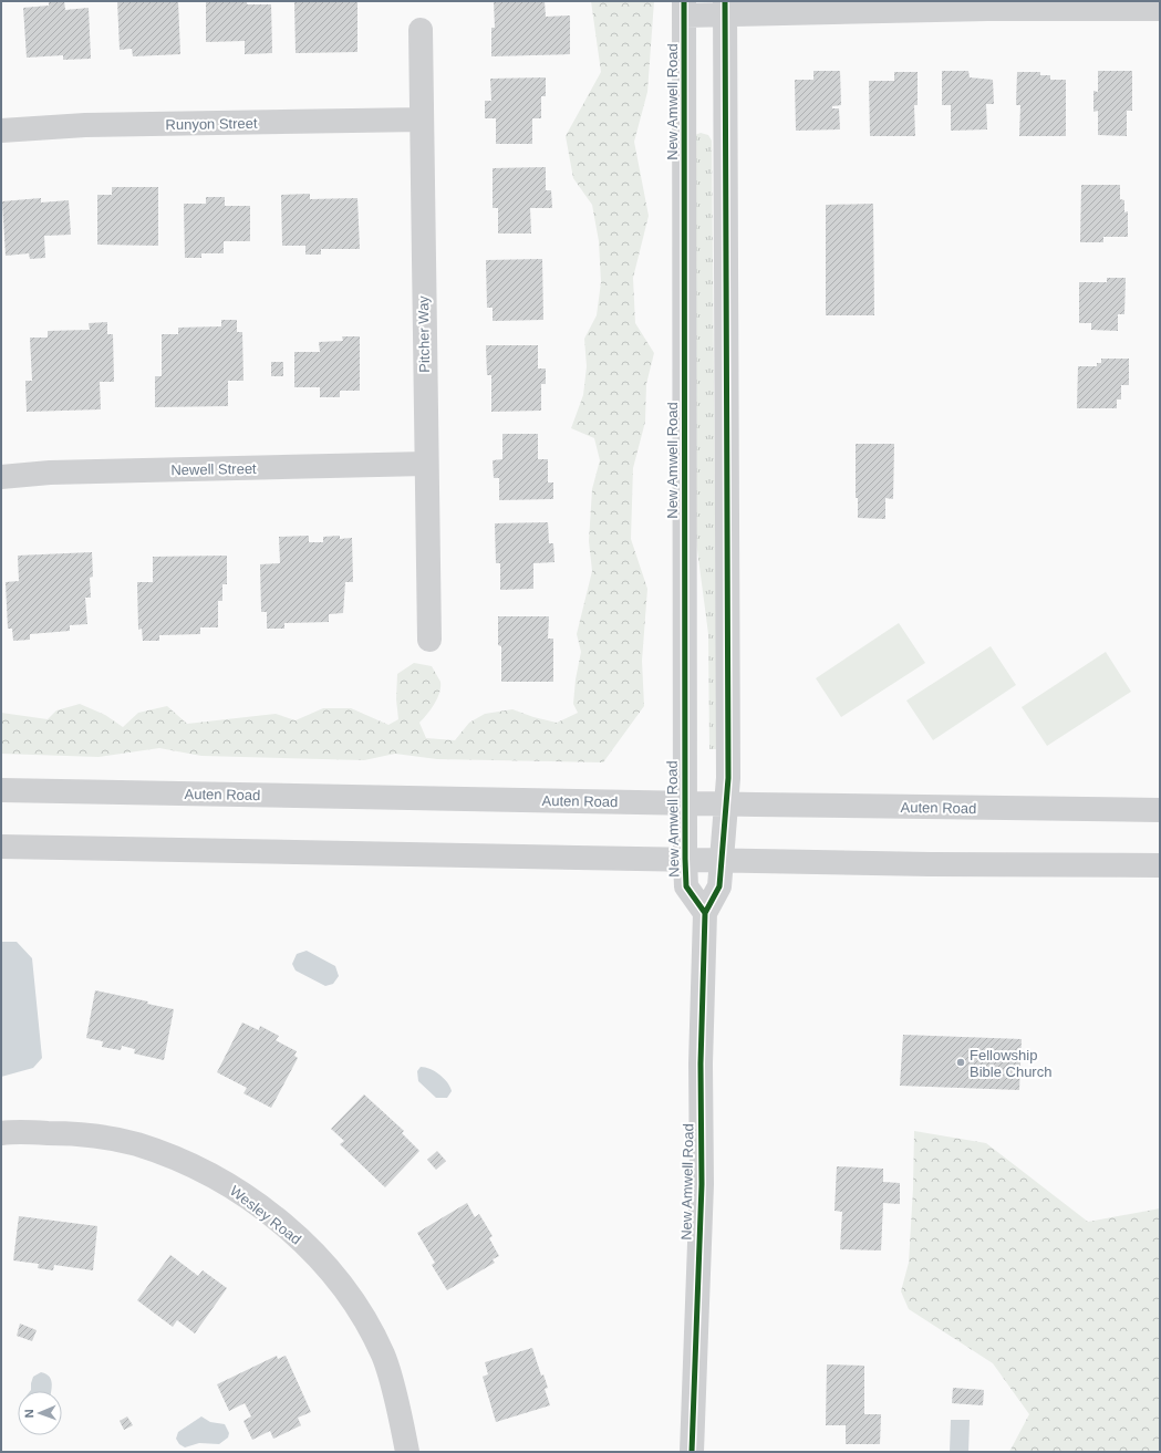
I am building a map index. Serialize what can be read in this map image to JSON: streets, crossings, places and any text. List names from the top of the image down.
{
  "streets": {
    "street": [
      "New Amwell Road",
      "Runyon Street",
      "Pitcher Way",
      "Newell Street",
      "Auten Road",
      "Wesley Road"
    ]
  },
  "crossings": [
    ["New Amwell Road", "Auten Road"],
    ["Runyon Street", "Pitcher Way"],
    ["Pitcher Way", "Newell Street"]
  ],
  "places": ["Fellowship Bible Church"],
  "north": "left"
}
